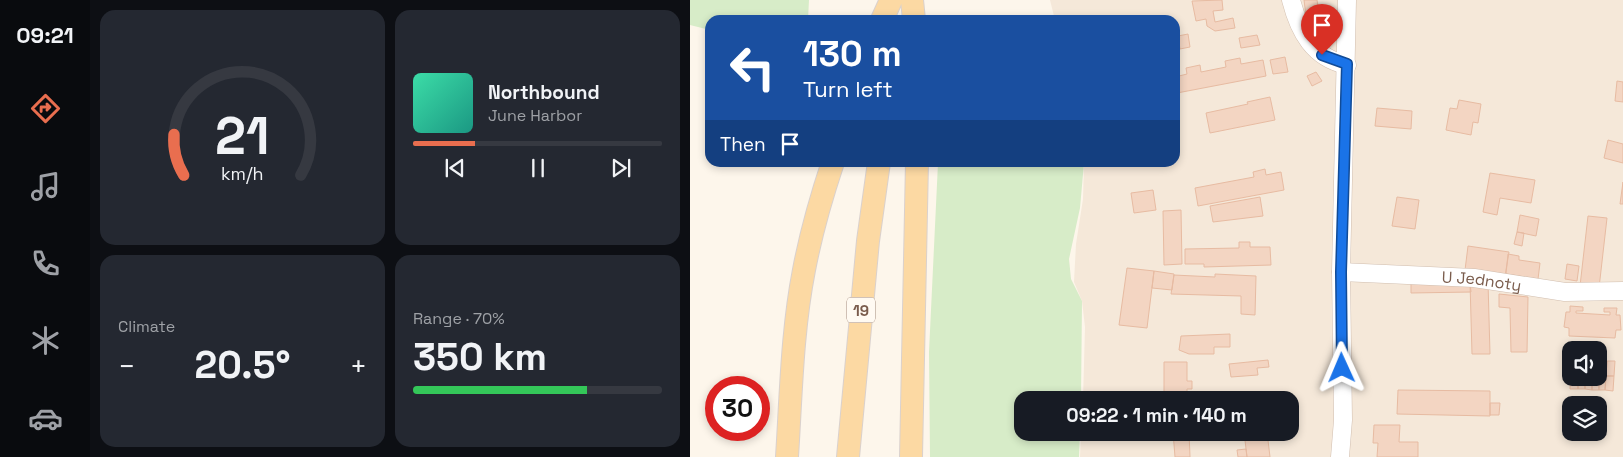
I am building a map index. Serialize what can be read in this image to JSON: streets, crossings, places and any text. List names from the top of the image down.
{
  "streets": {
    "main road": ["19"],
    "street": ["U Jednoty"]
  },
  "page": {
    "tabs": "09:21",
    "turn": ["130 m", "Turn left"],
    "song": ["Northbound", "June Harbor"],
    "then": "Then",
    "tile": [
      "Climate",
      ["Range · 70%", "350 km"]
    ],
    "heat": ["−", "20.5°", "+"],
    "limit": "30",
    "trip": "09:22 · 1 min · 140 m",
    "gauge": ["21", "km/h"]
  }
}
